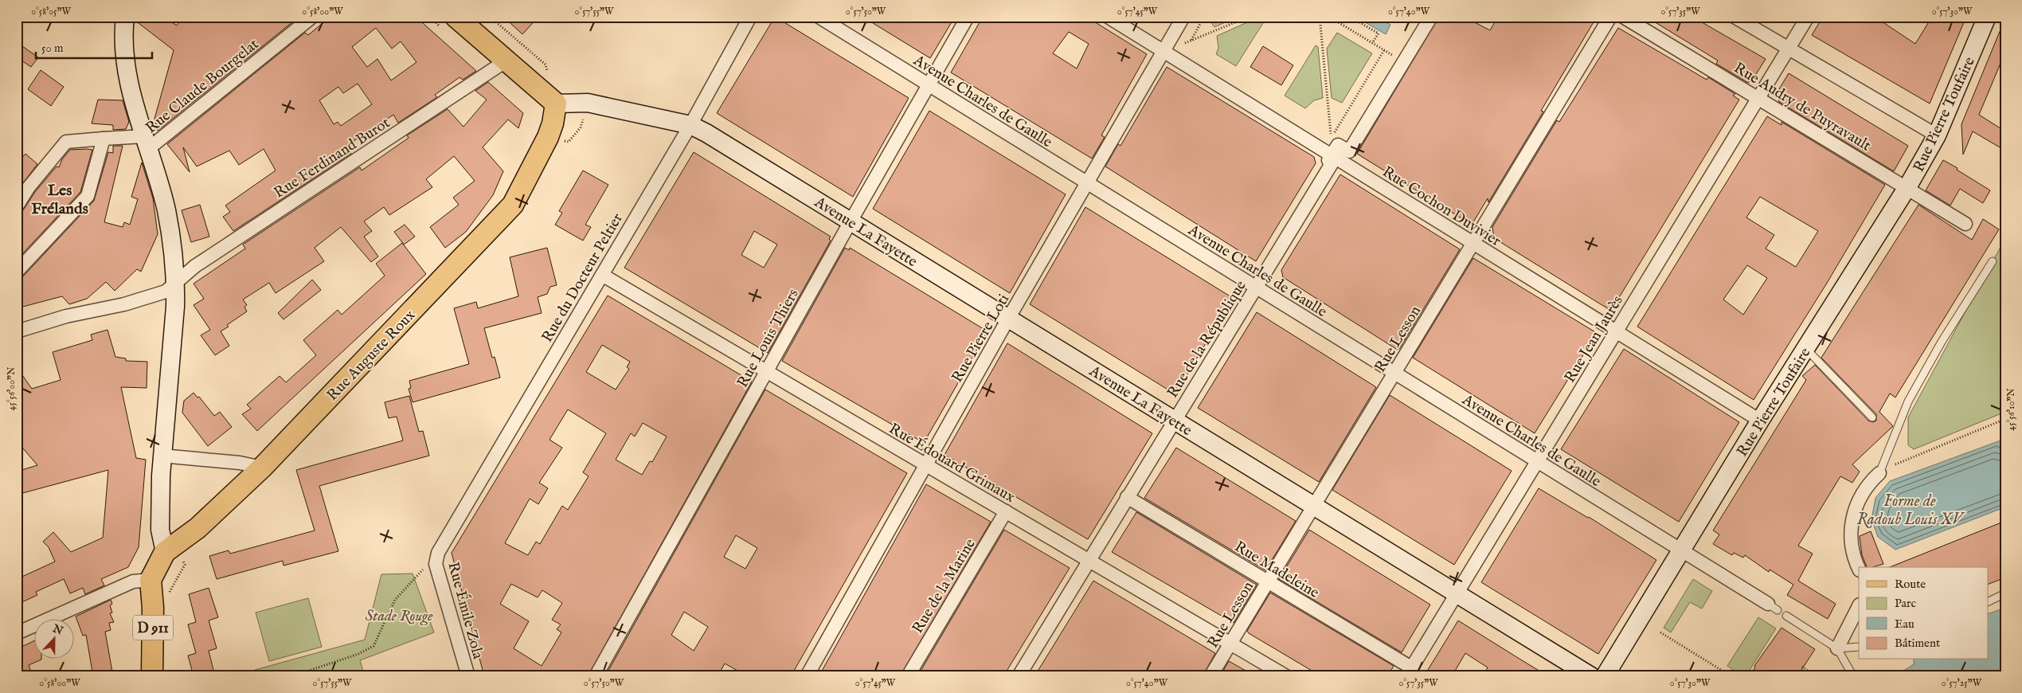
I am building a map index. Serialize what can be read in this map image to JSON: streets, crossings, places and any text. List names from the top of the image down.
{
  "streets": {
    "main road": [
      "Rue Pierre Toufaire",
      "Avenue La Fayette",
      "Rue Auguste Roux",
      "D 911"
    ],
    "street": [
      "Rue Claude Bourgelat",
      "Avenue Charles de Gaulle",
      "Rue Audry de Puyravault",
      "Rue Ferdinand Burot",
      "Rue Cochon Duvivier",
      "Rue du Docteur Peltier",
      "Rue Louis Thiers",
      "Rue Pierre Loti",
      "Rue de la République",
      "Rue Lesson",
      "Rue Jean Jaurès",
      "Rue Édouard Grimaux",
      "Rue Madeleine",
      "Rue de la Marine",
      "Rue Émile Zola"
    ]
  },
  "crossings": [
    ["Avenue Charles de Gaulle", "Rue Pierre Toufaire"],
    ["Avenue Charles de Gaulle", "Rue Louis Thiers"],
    ["Avenue Charles de Gaulle", "Rue Pierre Loti"],
    ["Avenue Charles de Gaulle", "Rue de la République"],
    ["Avenue Charles de Gaulle", "Rue Lesson"],
    ["Avenue Charles de Gaulle", "Rue Jean Jaurès"],
    ["Rue Audry de Puyravault", "Rue Pierre Toufaire"],
    ["Rue Audry de Puyravault", "Rue Jean Jaurès"],
    ["Rue Pierre Toufaire", "Rue Cochon Duvivier"],
    ["Rue Cochon Duvivier", "Rue Pierre Loti"],
    ["Rue Cochon Duvivier", "Rue de la République"],
    ["Rue Cochon Duvivier", "Rue Lesson"],
    ["Rue Cochon Duvivier", "Rue Jean Jaurès"],
    ["Avenue La Fayette", "Rue du Docteur Peltier"],
    ["Avenue La Fayette", "Rue Louis Thiers"],
    ["Avenue La Fayette", "Rue Pierre Loti"],
    ["Avenue La Fayette", "Rue de la République"],
    ["Avenue La Fayette", "Rue Lesson"],
    ["Avenue La Fayette", "Rue Jean Jaurès"],
    ["Avenue La Fayette", "Rue Auguste Roux"],
    ["Rue du Docteur Peltier", "Rue Édouard Grimaux"],
    ["Rue du Docteur Peltier", "Rue Émile Zola"],
    ["Rue Louis Thiers", "Rue Édouard Grimaux"],
    ["Rue Pierre Loti", "Rue Édouard Grimaux"],
    ["Rue de la République", "Rue Édouard Grimaux"],
    ["Rue de la République", "Rue Madeleine"],
    ["Rue Lesson", "Rue Édouard Grimaux"],
    ["Rue Lesson", "Rue Madeleine"],
    ["Rue Jean Jaurès", "Rue Madeleine"],
    ["Rue Auguste Roux", "D 911"],
    ["Rue Édouard Grimaux", "Rue de la Marine"]
  ],
  "districts": ["Les Frélands"],
  "water": ["Forme de Radoub Louis XV"],
  "parks": ["Stade Rouge"],
  "legend": [
    "Route",
    "Parc",
    "Eau",
    "Bâtiment"
  ],
  "scale_bar": "50 m",
  "north": "top",
  "coordinates": [
    "0°58'05\"W",
    "0°58'00\"W",
    "0°57'55\"W",
    "0°57'50\"W",
    "0°57'45\"W",
    "0°57'40\"W",
    "0°57'35\"W",
    "0°57'30\"W",
    "45°56'00\"N",
    "45°56'10\"N",
    "0°57'25\"W"
  ]
}
